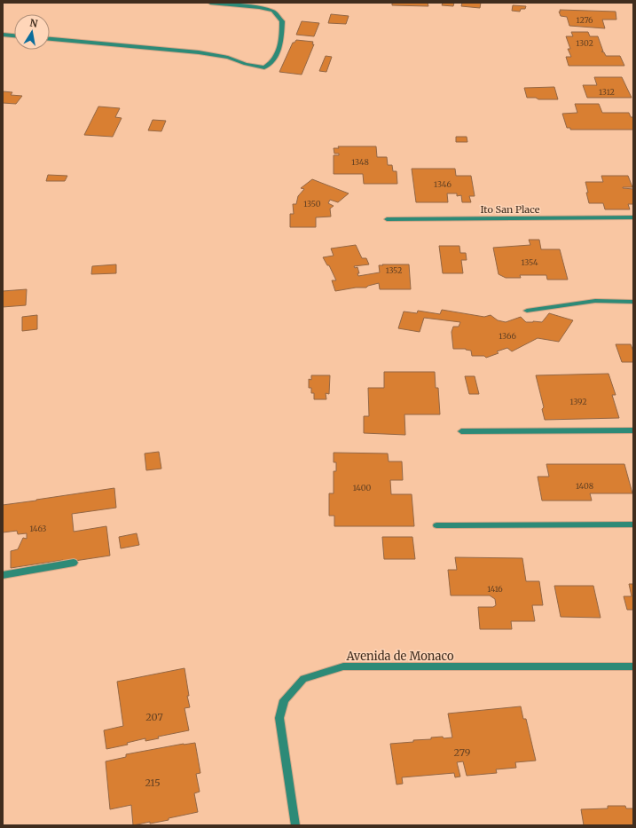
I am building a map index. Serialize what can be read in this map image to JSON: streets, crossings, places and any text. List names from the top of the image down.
{
  "streets": {
    "street": ["Ito San Place", "Avenida de Monaco"]
  },
  "house_numbers": [
    "1276",
    "1302",
    "1312",
    "1348",
    "1346",
    "1350",
    "1354",
    "1352",
    "1366",
    "1392",
    "1408",
    "1400",
    "1463",
    "1416",
    "207",
    "279",
    "215"
  ],
  "north": "top"
}
